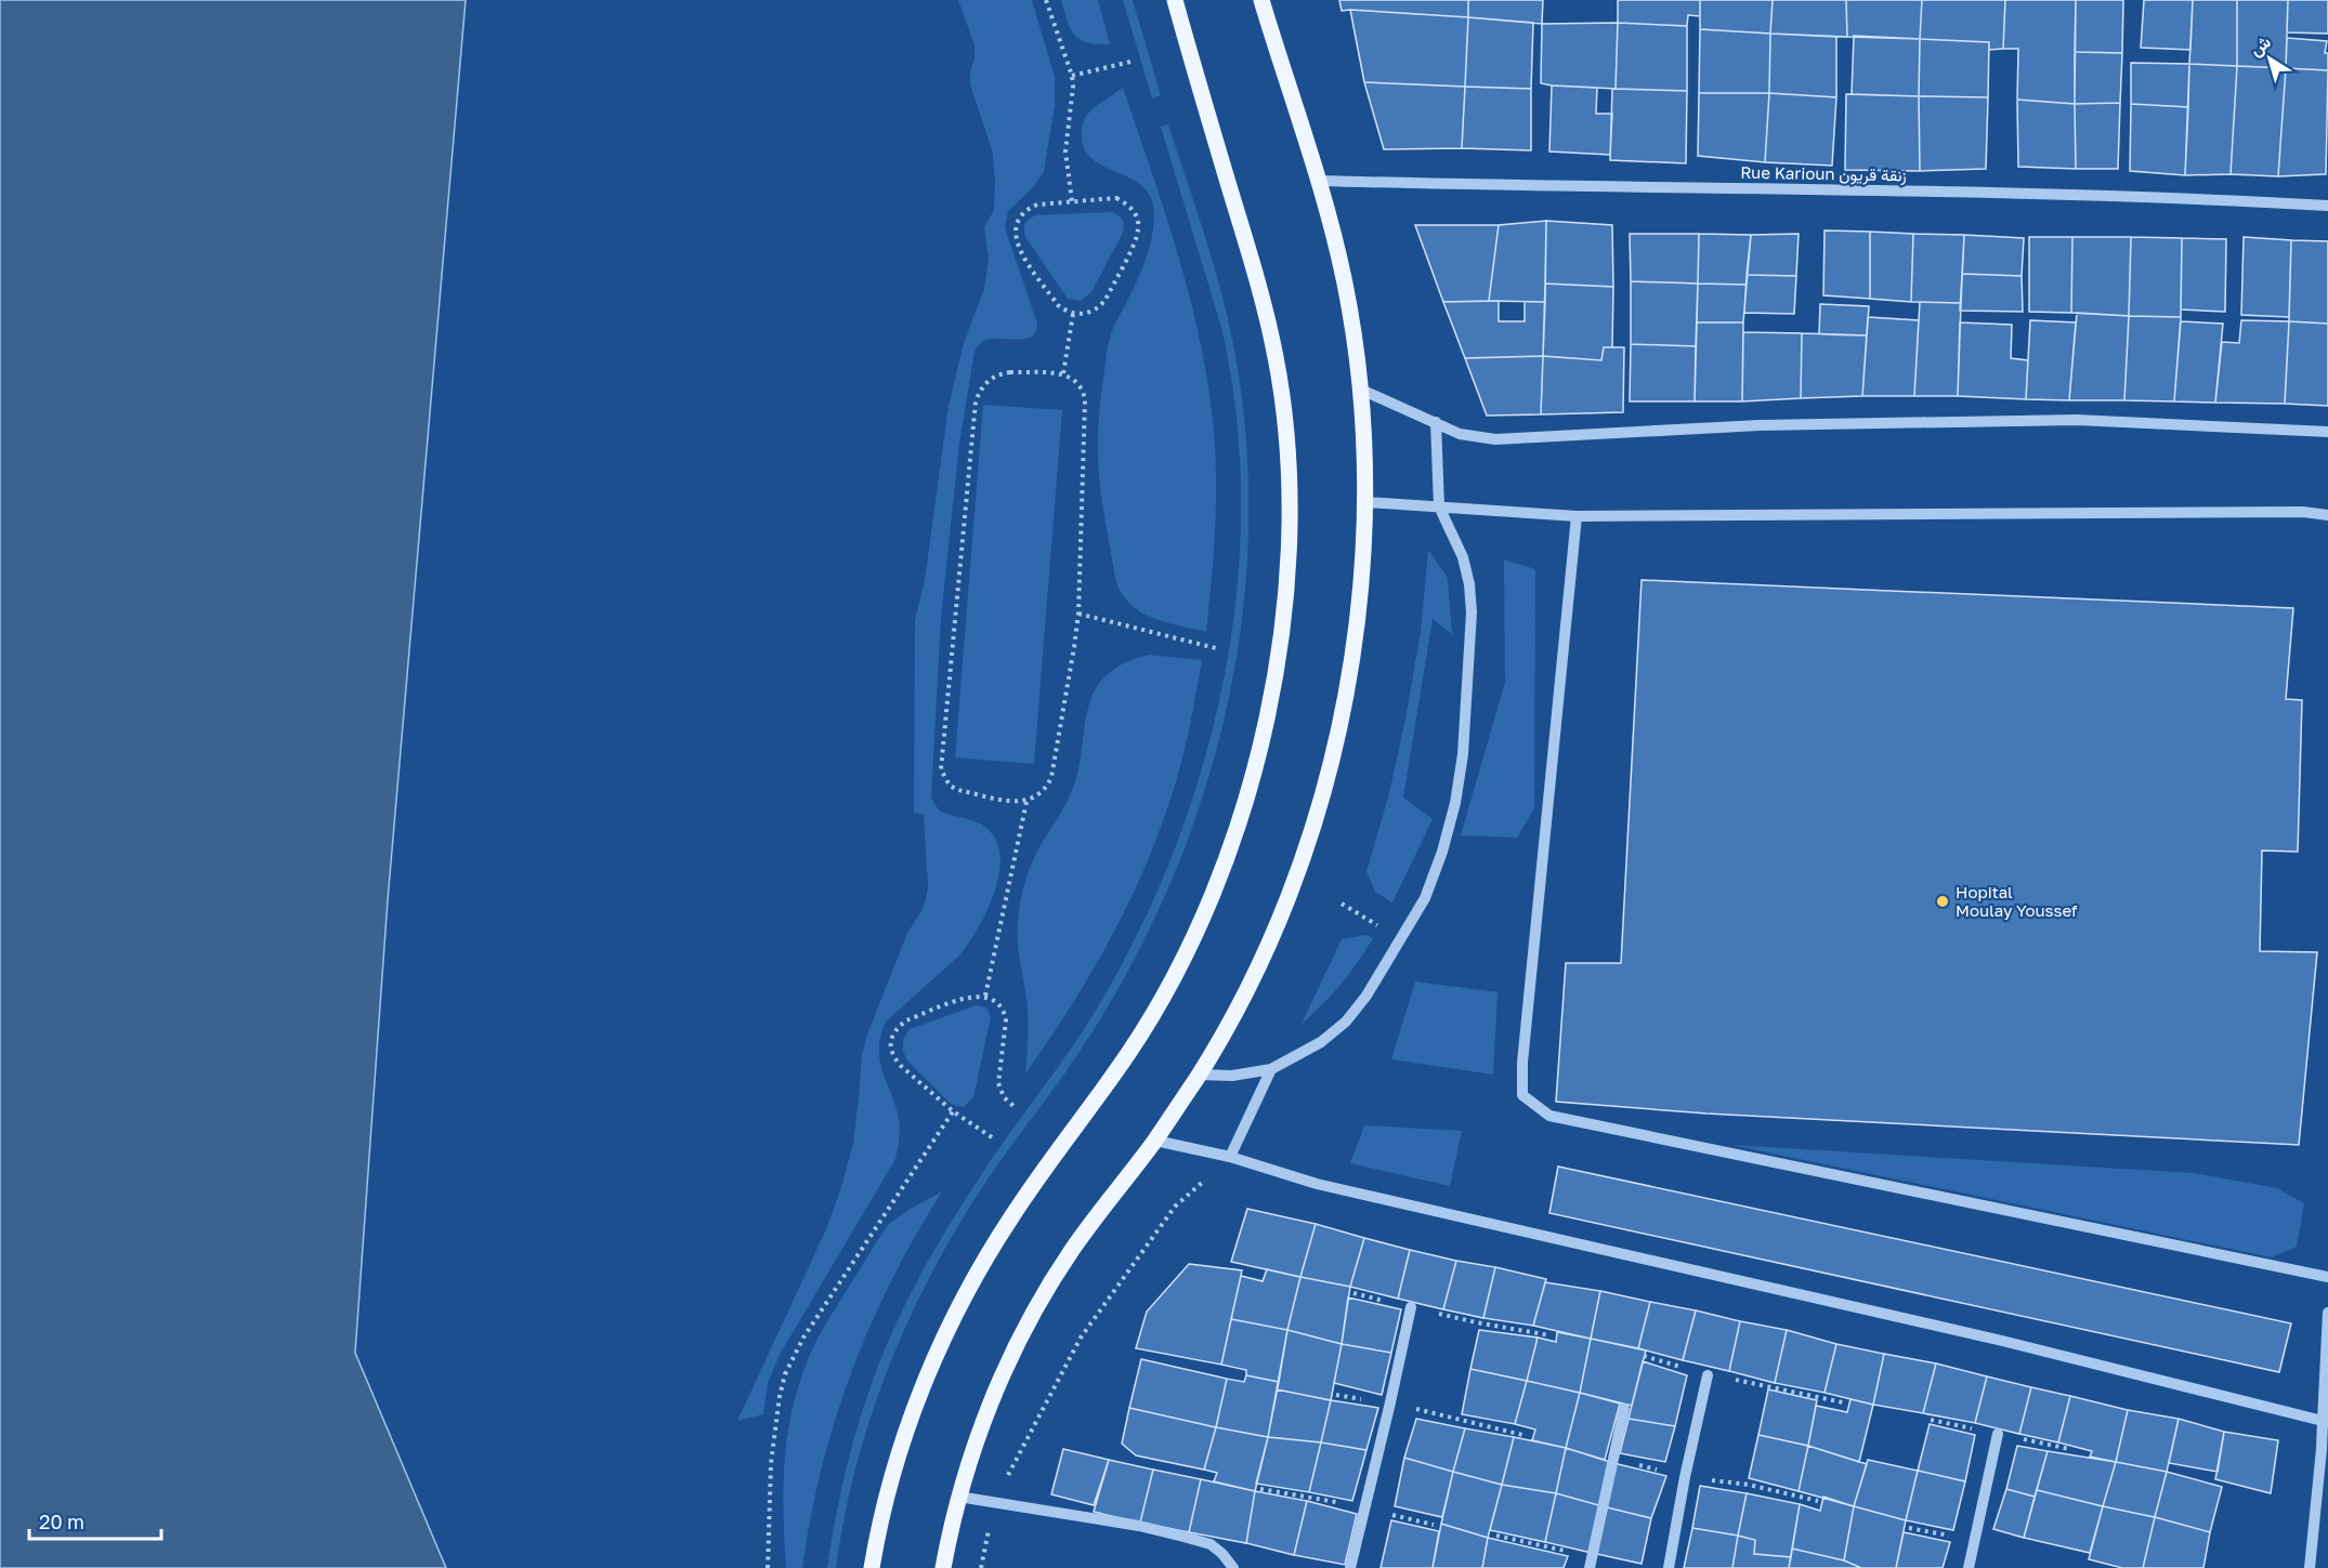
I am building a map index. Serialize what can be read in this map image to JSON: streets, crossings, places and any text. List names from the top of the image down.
{
  "streets": {
    "street": ["Rue Karioun زنقة قريون"]
  },
  "places": ["Hopital Moulay Youssef"],
  "scale_bar": "20 m",
  "north": "top left"
}
